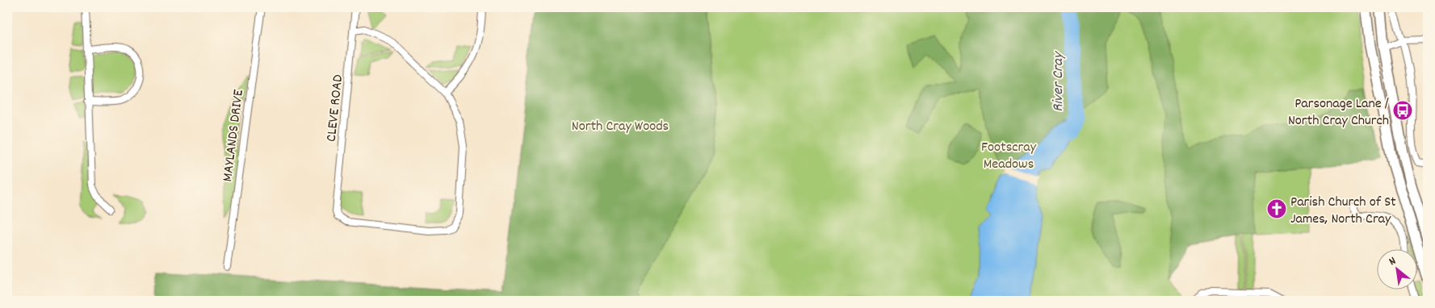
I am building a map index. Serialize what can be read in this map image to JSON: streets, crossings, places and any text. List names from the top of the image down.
{
  "streets": {
    "street": ["CLEVE ROAD", "MAYLANDS DRIVE"]
  },
  "water": ["River Cray"],
  "parks": ["North Cray Woods", "Footscray Meadows"],
  "places": {
    "bus stop": ["Parsonage Lane / North Cray Church"],
    "church": ["Parish Church of St James, North Cray"]
  },
  "north": "top left"
}
